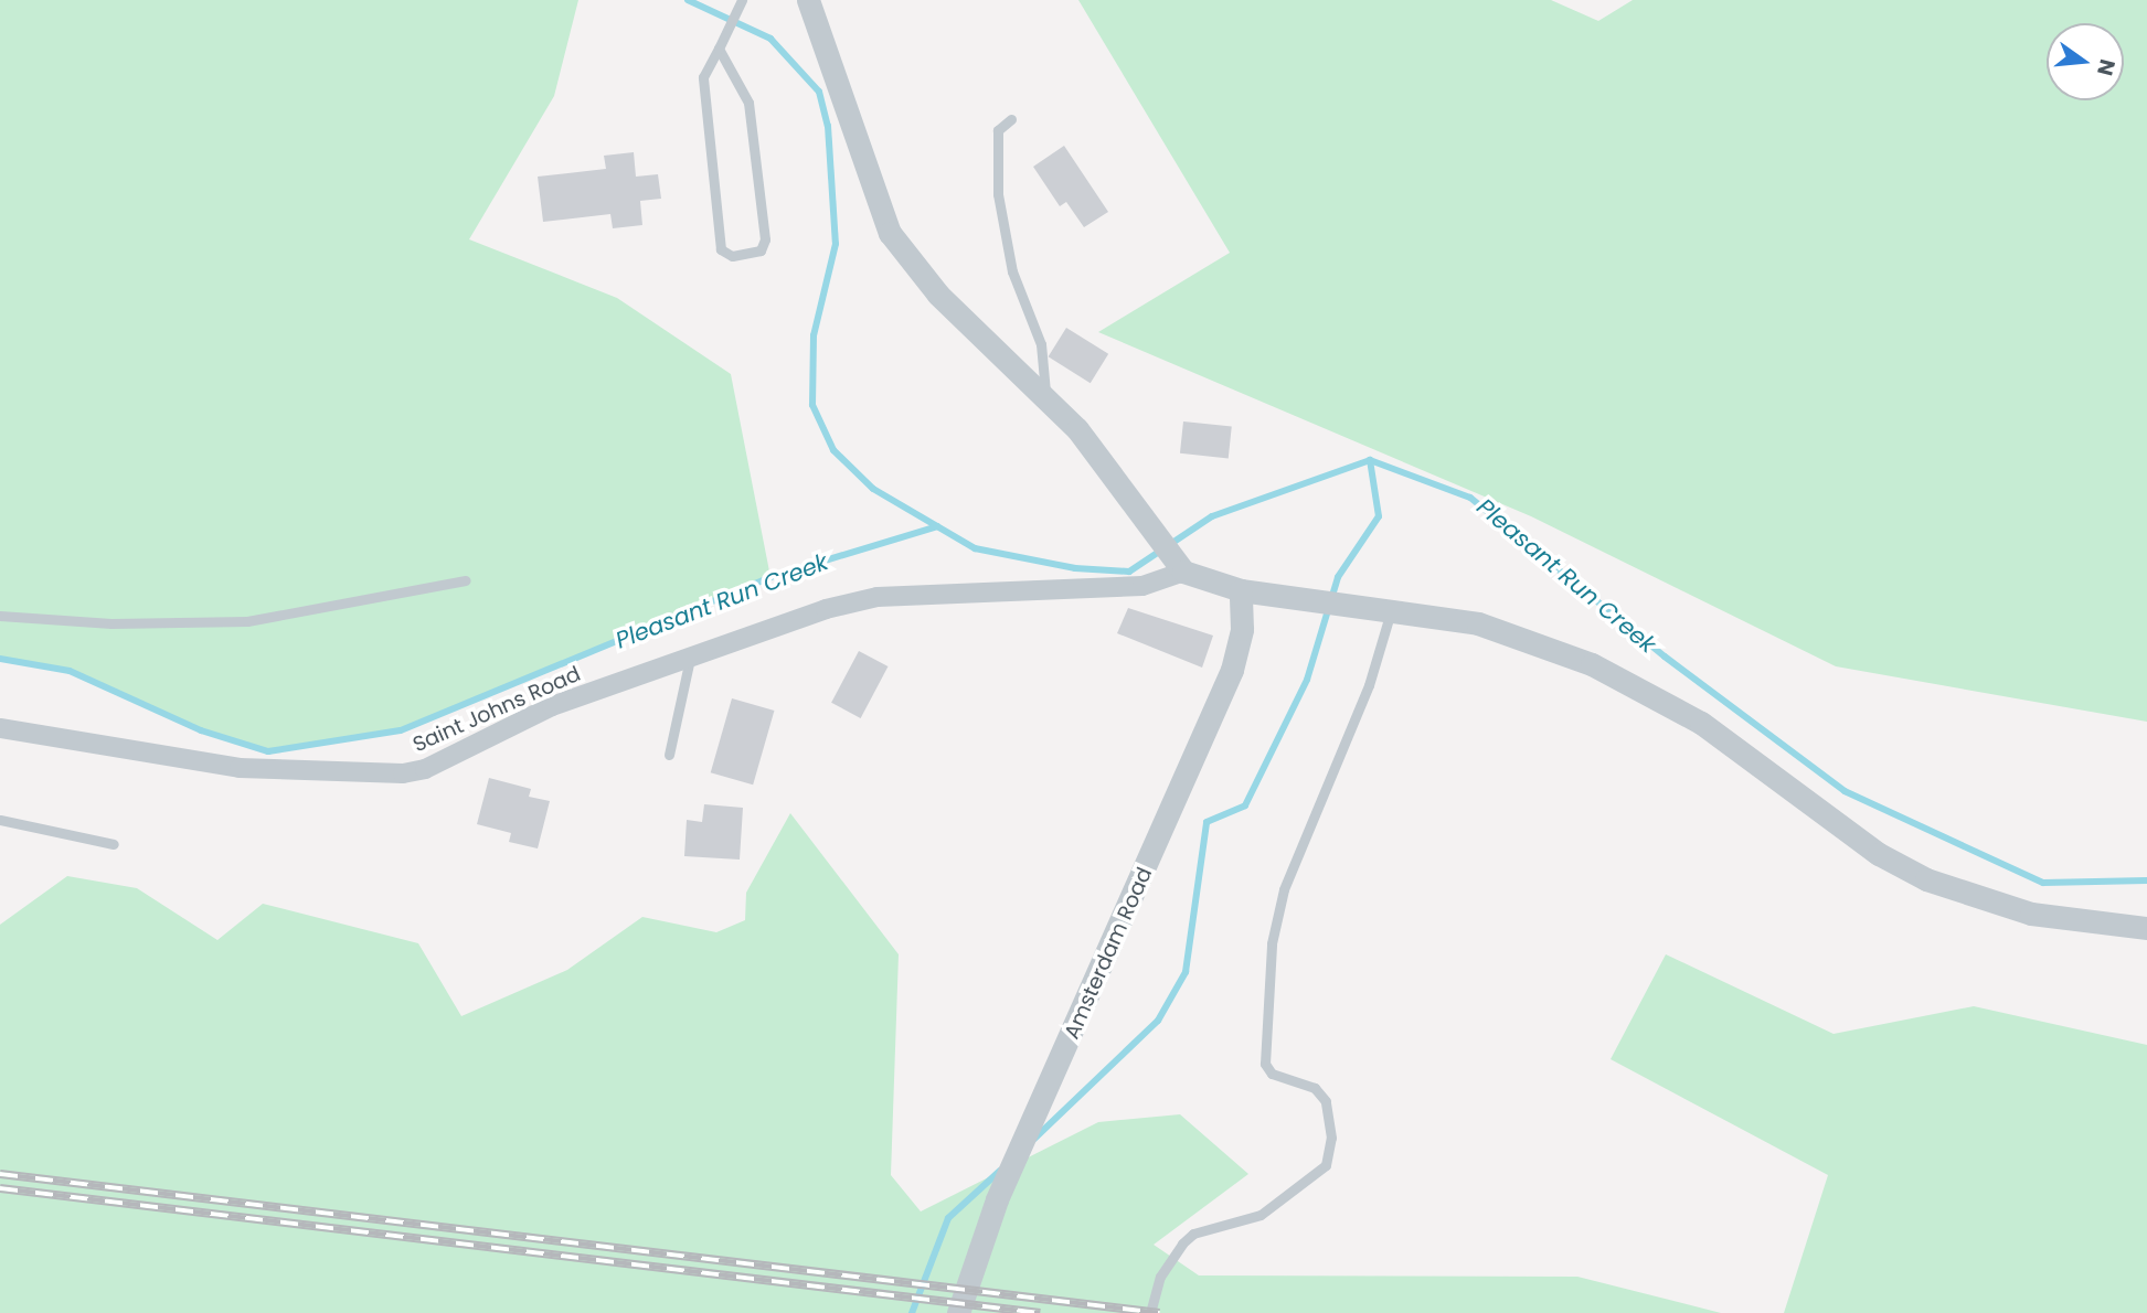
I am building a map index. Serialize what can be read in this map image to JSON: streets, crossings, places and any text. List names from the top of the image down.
{
  "streets": {
    "street": ["Saint Johns Road", "Amsterdam Road"]
  },
  "water": ["Pleasant Run Creek"],
  "north": "right"
}
